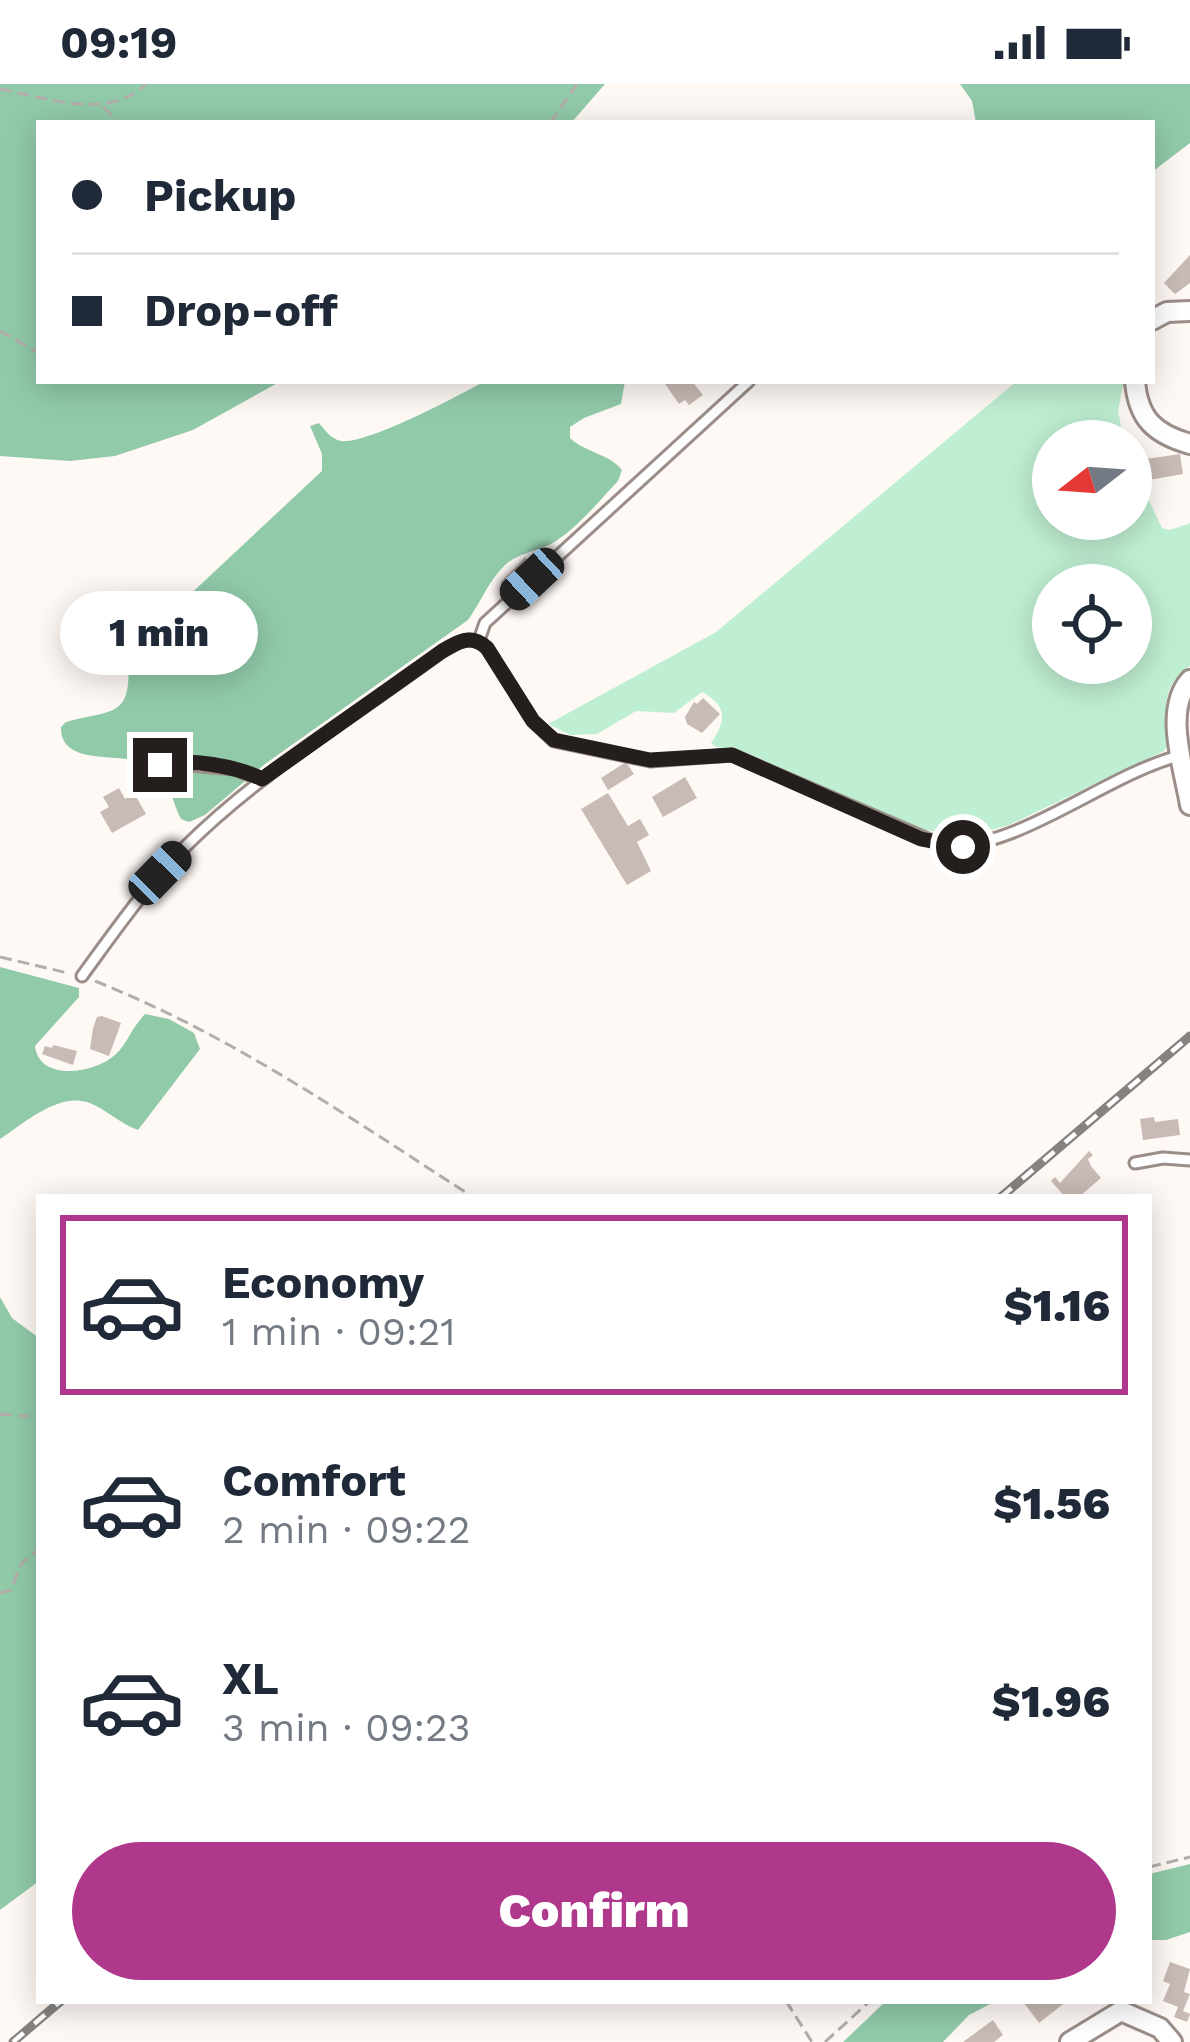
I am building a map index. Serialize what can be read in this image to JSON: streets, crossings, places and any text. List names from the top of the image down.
{
  "north": "left",
  "page": {
    "status": "09:19",
    "banner": ["Pickup", "Drop-off"],
    "bubble": "1 min",
    "list": [
      {
        "name": "Economy",
        "note": "1 min · 09:21",
        "value": "$1.16"
      },
      {
        "name": "Comfort",
        "note": "2 min · 09:22",
        "value": "$1.56"
      },
      {
        "name": "XL",
        "note": "3 min · 09:23",
        "value": "$1.96"
      }
    ],
    "buttons": "Confirm"
  }
}
